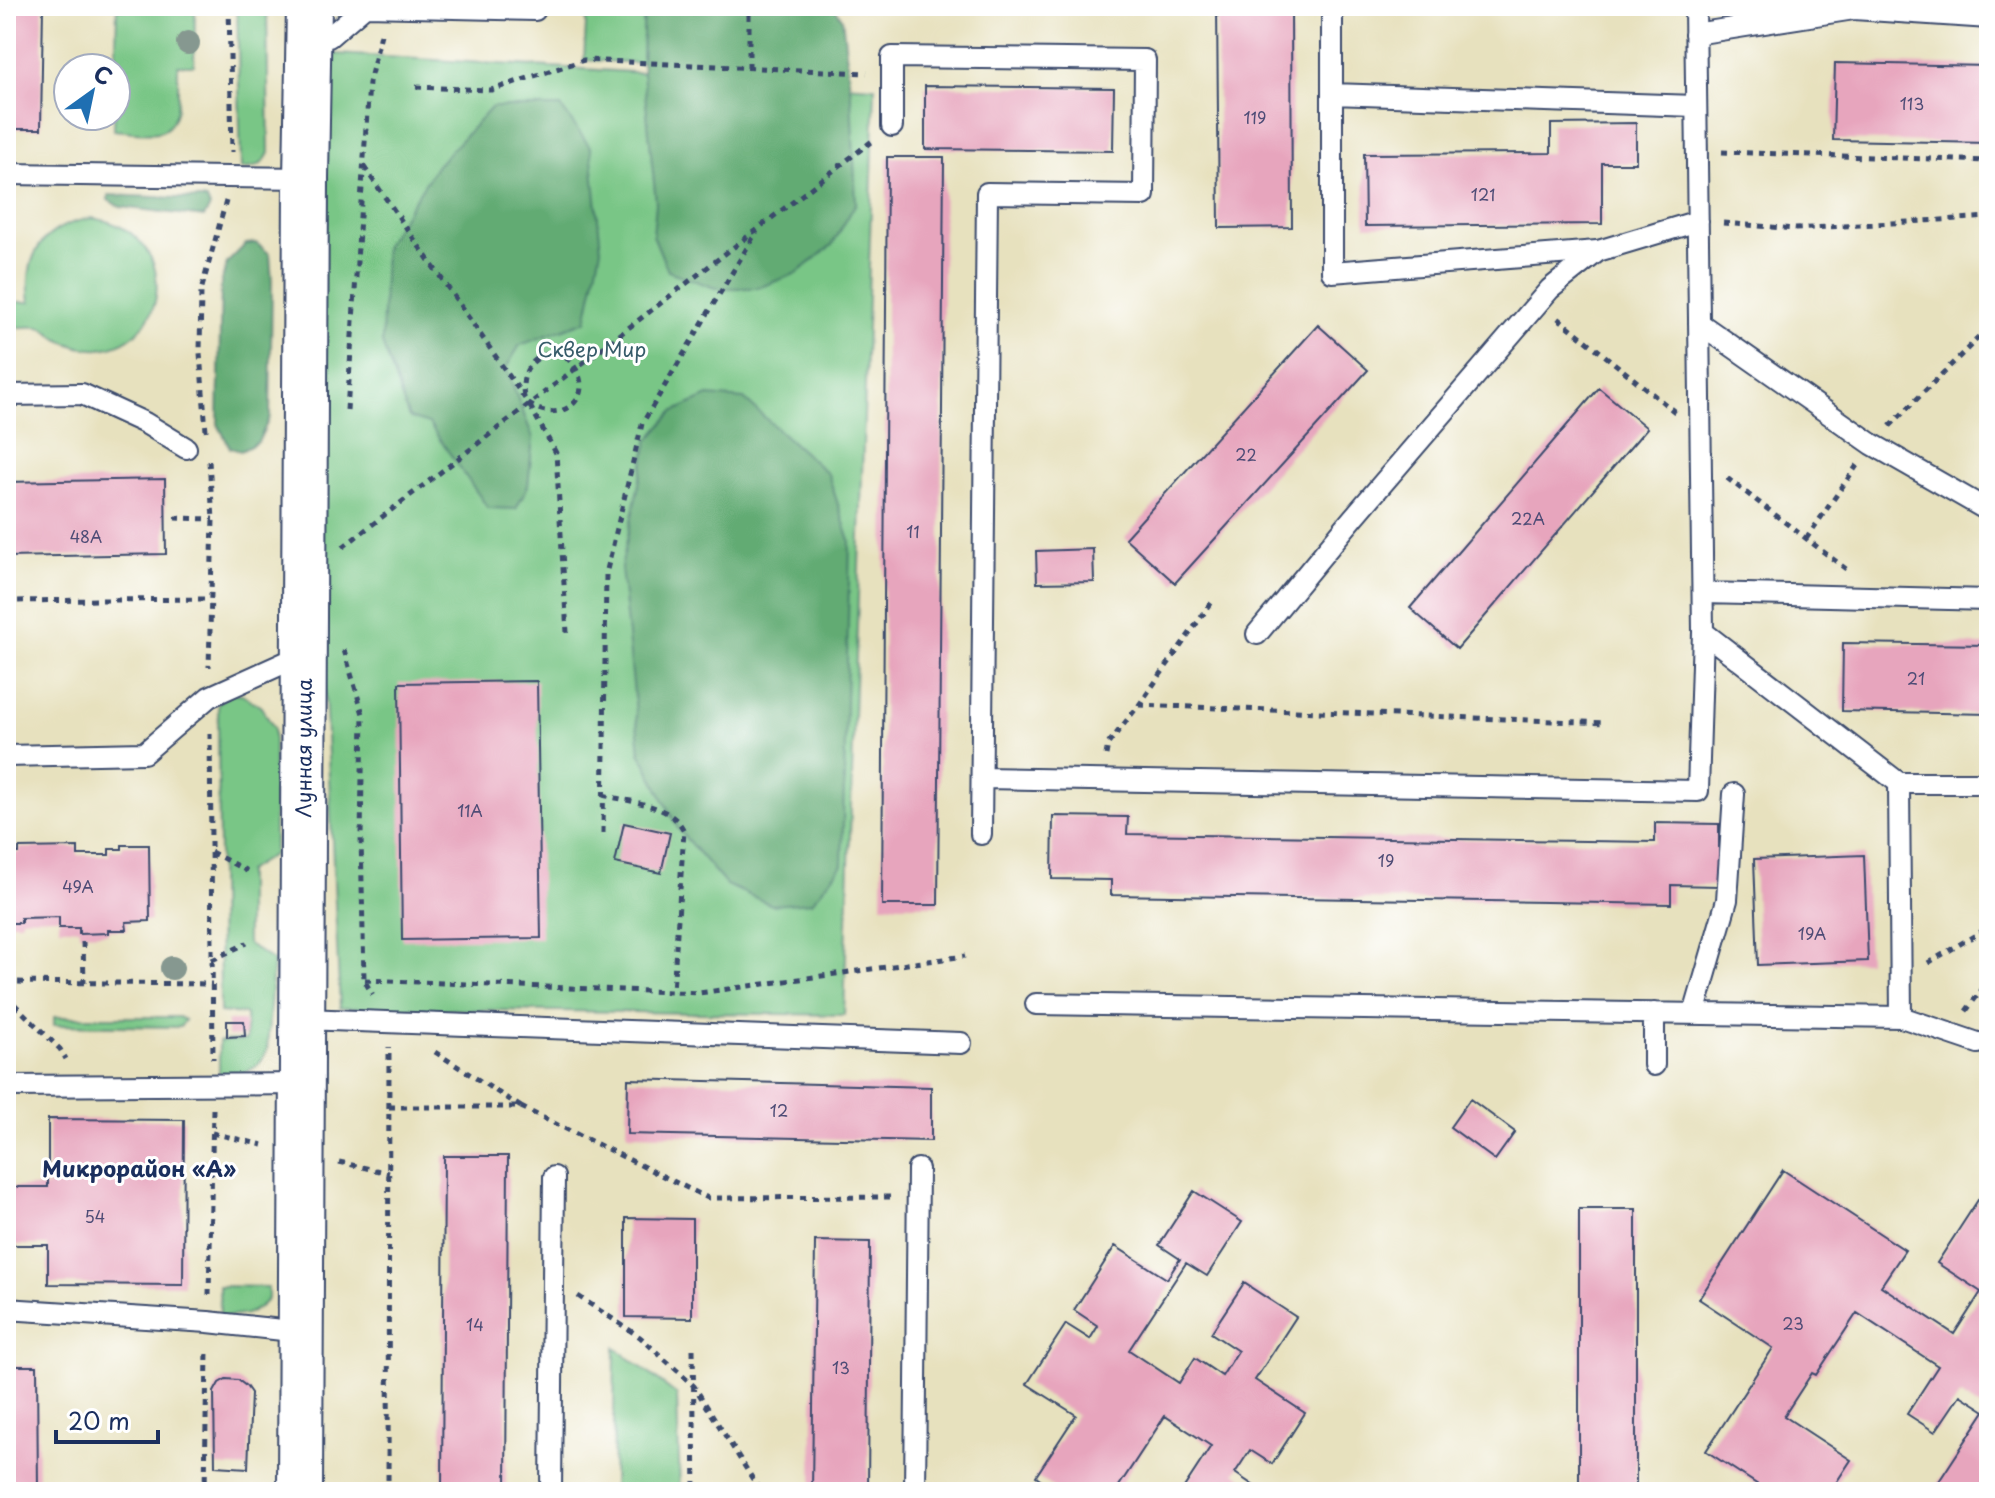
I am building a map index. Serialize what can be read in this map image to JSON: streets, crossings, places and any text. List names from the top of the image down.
{
  "streets": {
    "street": ["Лунная улица"]
  },
  "districts": ["Микрорайон «А»"],
  "parks": ["Сквер Мир"],
  "house_numbers": [
    "113",
    "119",
    "121",
    "22",
    "22А",
    "11",
    "48А",
    "21",
    "11А",
    "19",
    "49А",
    "19А",
    "12",
    "54",
    "23",
    "14",
    "13"
  ],
  "scale_bar": "20 m",
  "north": "top right"
}
